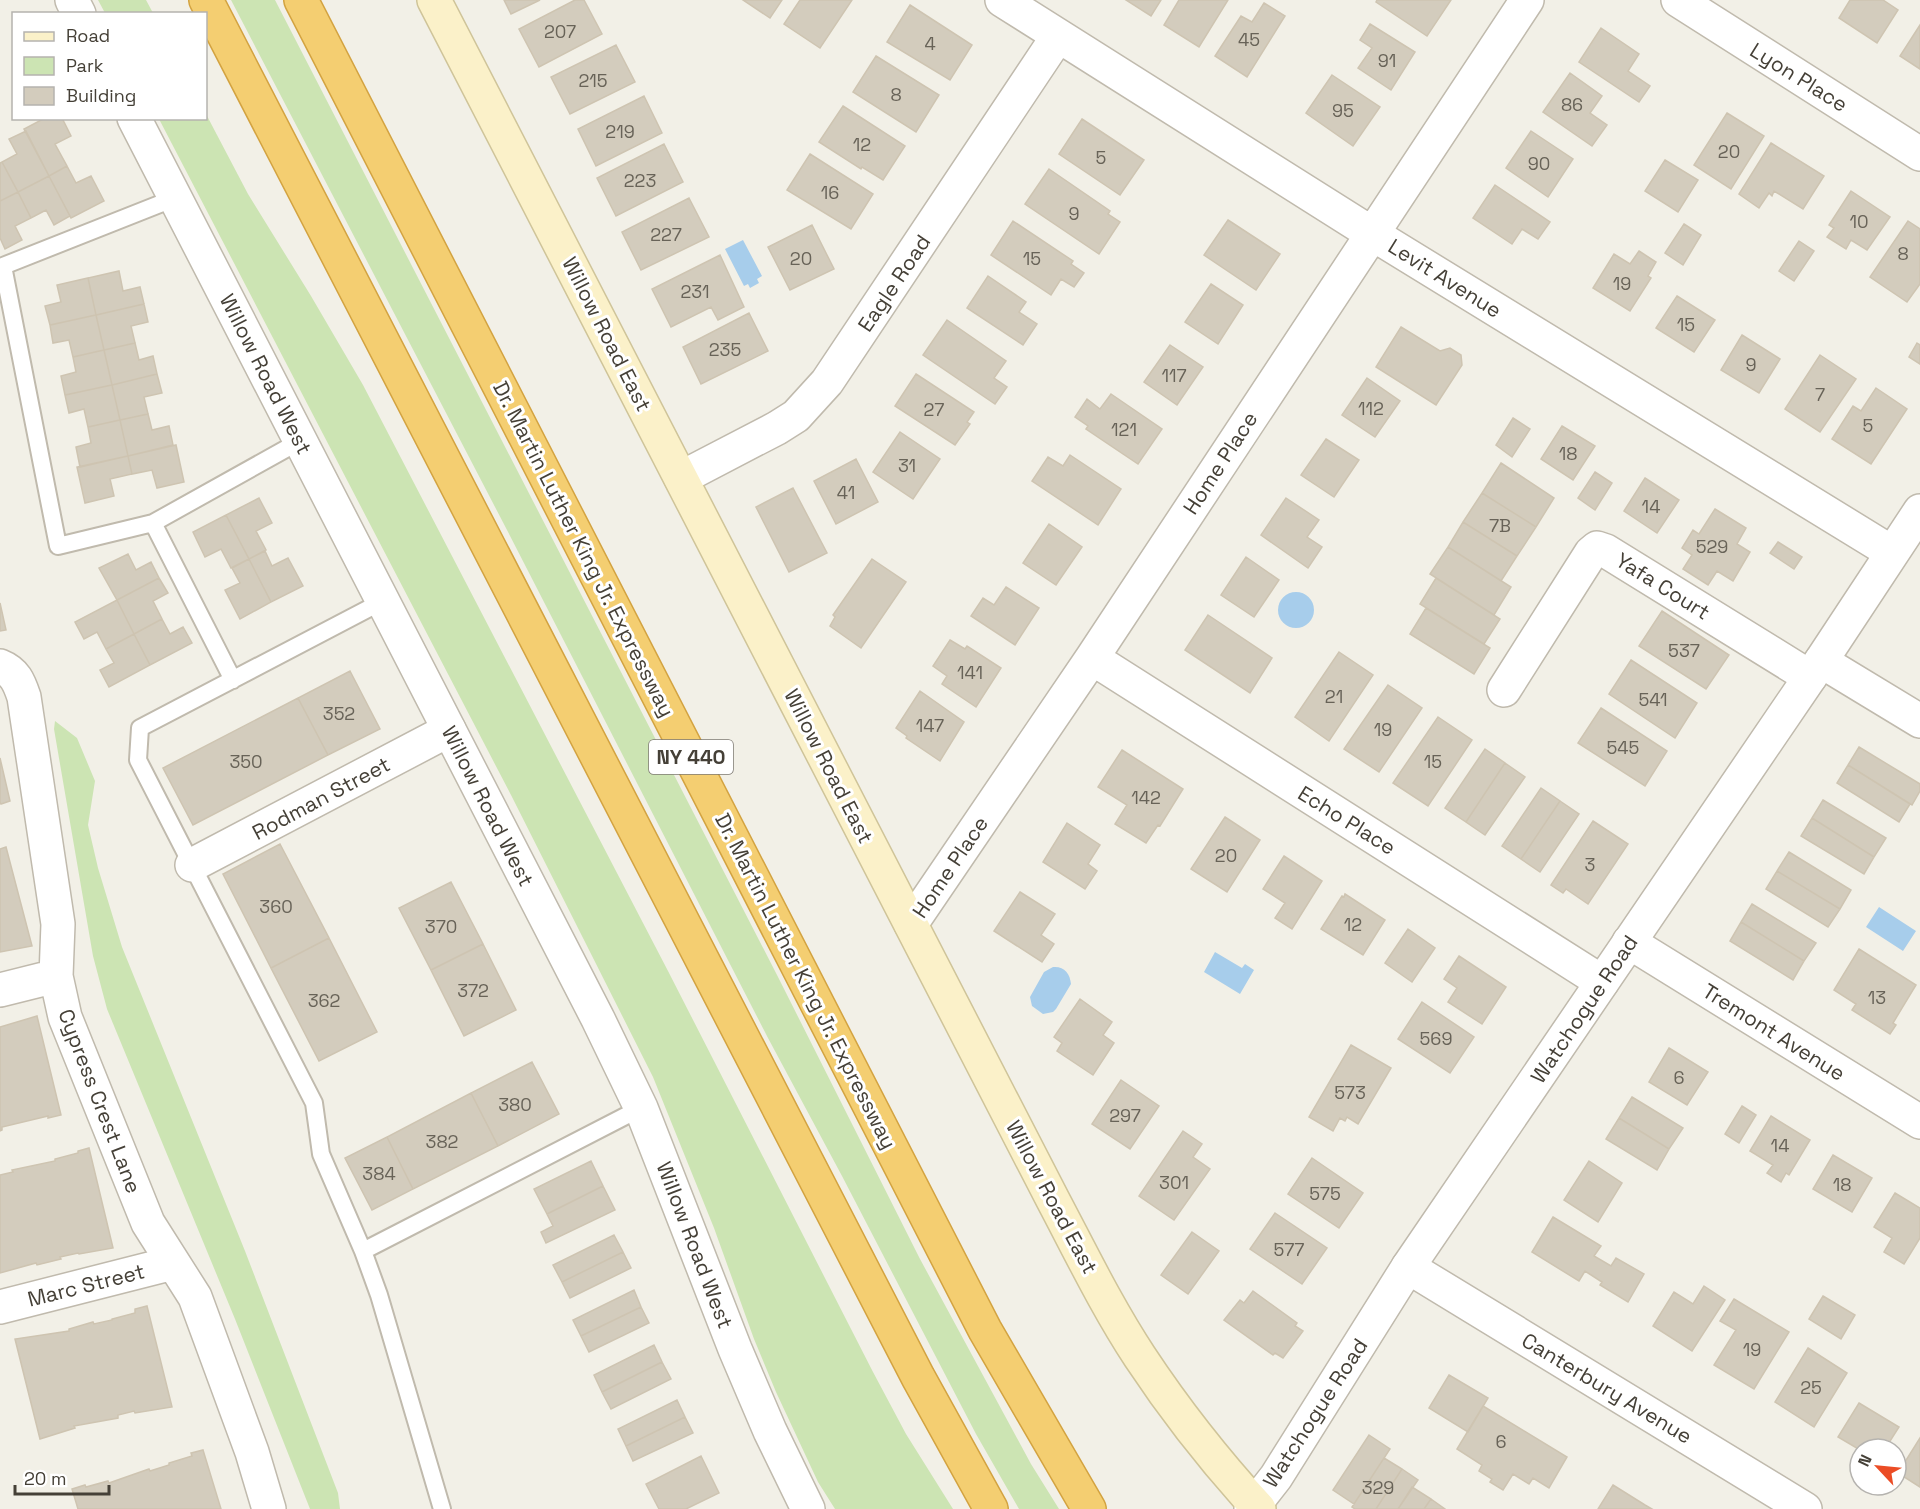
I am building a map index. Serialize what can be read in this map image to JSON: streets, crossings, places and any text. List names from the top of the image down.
{
  "streets": {
    "highway": ["Dr. Martin Luther King Jr. Expressway", "NY 440"],
    "main road": ["Willow Road East"],
    "street": [
      "Lyon Place",
      "Levit Avenue",
      "Eagle Road",
      "Willow Road West",
      "Home Place",
      "Yafa Court",
      "Rodman Street",
      "Echo Place",
      "Watchogue Road",
      "Tremont Avenue",
      "Cypress Crest Lane",
      "Marc Street",
      "Canterbury Avenue"
    ]
  },
  "crossings": [
    ["Levit Avenue", "Eagle Road"],
    ["Levit Avenue", "Home Place"],
    ["Levit Avenue", "Watchogue Road"],
    ["Eagle Road", "Willow Road East"],
    ["Willow Road East", "Home Place"],
    ["Willow Road East", "Watchogue Road"],
    ["Willow Road West", "Rodman Street"],
    ["Home Place", "Echo Place"],
    ["Yafa Court", "Watchogue Road"],
    ["Echo Place", "Watchogue Road"],
    ["Watchogue Road", "Tremont Avenue"],
    ["Watchogue Road", "Canterbury Avenue"],
    ["Cypress Crest Lane", "Marc Street"]
  ],
  "house_numbers": [
    "207",
    "45",
    "4",
    "91",
    "215",
    "8",
    "86",
    "95",
    "219",
    "12",
    "20",
    "5",
    "90",
    "223",
    "16",
    "9",
    "10",
    "227",
    "8",
    "20",
    "15",
    "19",
    "231",
    "15",
    "235",
    "9",
    "117",
    "7",
    "112",
    "27",
    "5",
    "121",
    "18",
    "31",
    "41",
    "14",
    "7B",
    "529",
    "537",
    "141",
    "21",
    "541",
    "352",
    "147",
    "19",
    "545",
    "350",
    "15",
    "142",
    "20",
    "3",
    "360",
    "12",
    "370",
    "372",
    "13",
    "362",
    "569",
    "6",
    "573",
    "380",
    "297",
    "382",
    "14",
    "384",
    "301",
    "18",
    "575",
    "577",
    "19",
    "25",
    "6",
    "329"
  ],
  "legend": ["Road", "Park", "Building"],
  "scale_bar": "20 m",
  "north": "top left"
}
